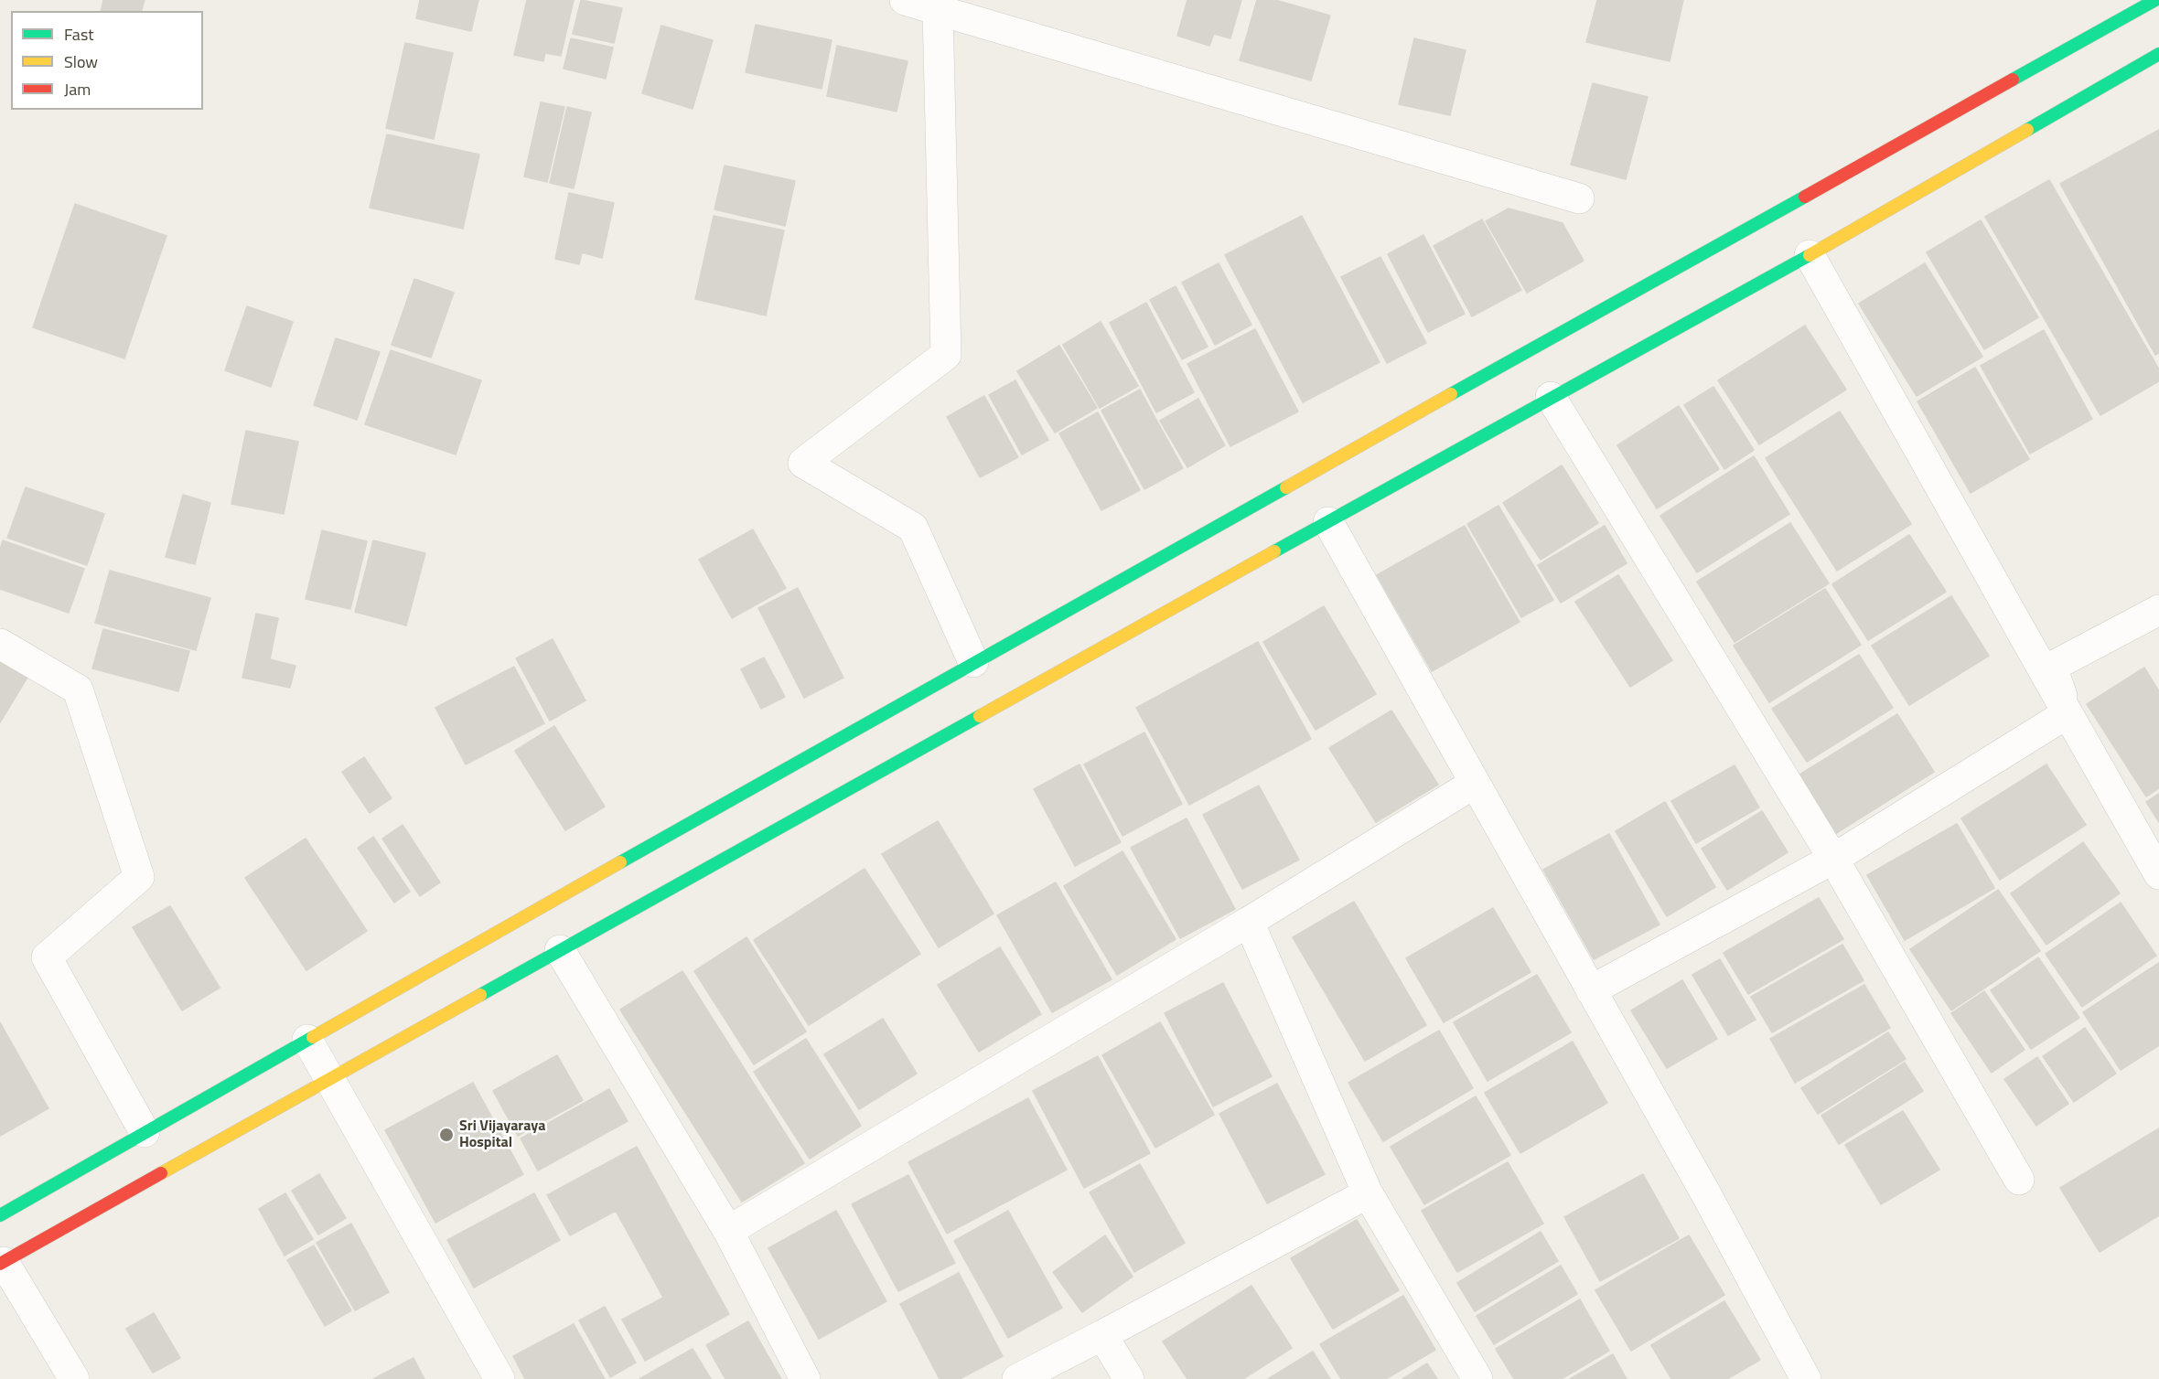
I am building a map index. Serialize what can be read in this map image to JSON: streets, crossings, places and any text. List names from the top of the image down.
{
  "places": ["Sri Vijayaraya Hospital"],
  "legend": ["Fast", "Slow", "Jam"]
}
